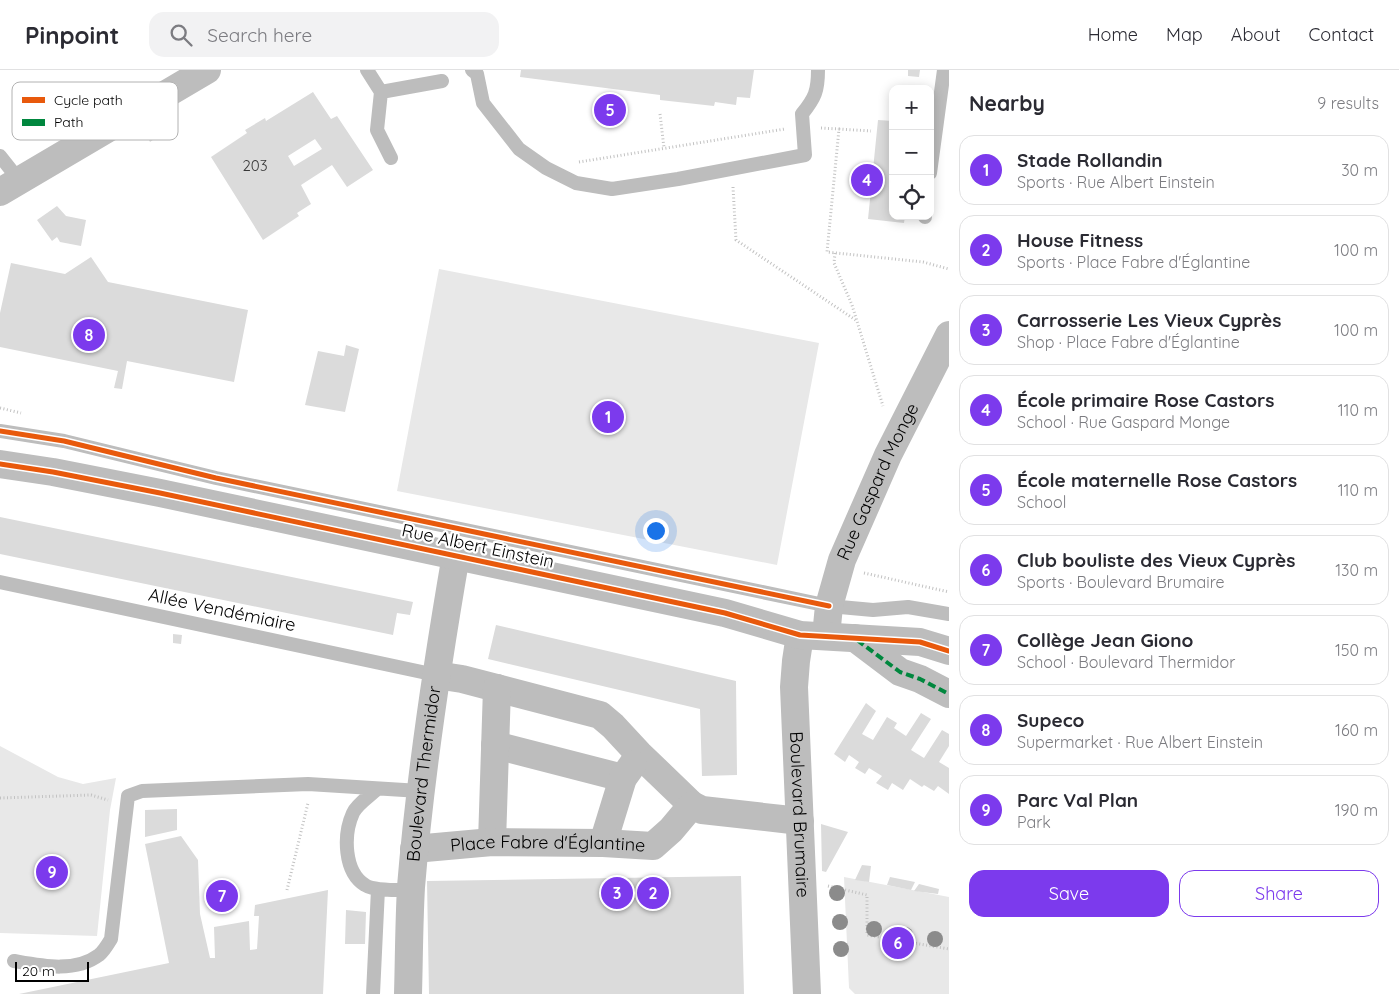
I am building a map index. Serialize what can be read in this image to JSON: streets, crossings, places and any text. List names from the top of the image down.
{
  "streets": {
    "street": [
      "Rue Gaspard Monge",
      "Rue Albert Einstein",
      "Boulevard Thermidor",
      "Boulevard Brumaire",
      "Place Fabre d'Églantine"
    ],
    "lane": ["Allée Vendémiaire"]
  },
  "crossings": [
    ["Rue Gaspard Monge", "Rue Albert Einstein"],
    ["Rue Gaspard Monge", "Boulevard Brumaire"],
    ["Rue Albert Einstein", "Boulevard Thermidor"],
    ["Rue Albert Einstein", "Boulevard Brumaire"],
    ["Allée Vendémiaire", "Boulevard Thermidor"],
    ["Boulevard Thermidor", "Place Fabre d'Églantine"]
  ],
  "house_numbers": ["203"],
  "legend": ["Cycle path", "Path"],
  "scale_bar": "20 m",
  "page": {
    "header": "Pinpoint",
    "search": "Search here",
    "nav": [
      "Home",
      "Map",
      "About",
      "Contact"
    ],
    "heading": ["Nearby", "9 results"],
    "map_buttons": ["+", "−"],
    "pins": [
      "5",
      "4",
      "8",
      "1",
      "9",
      "2",
      "3",
      "7",
      "6"
    ],
    "list": [
      {
        "mark": "1",
        "name": "Stade Rollandin",
        "note": "Sports · Rue Albert Einstein",
        "value": "30 m"
      },
      {
        "mark": "2",
        "name": "House Fitness",
        "note": "Sports · Place Fabre d'Églantine",
        "value": "100 m"
      },
      {
        "mark": "3",
        "name": "Carrosserie Les Vieux Cyprès",
        "note": "Shop · Place Fabre d'Églantine",
        "value": "100 m"
      },
      {
        "mark": "4",
        "name": "École primaire Rose Castors",
        "note": "School · Rue Gaspard Monge",
        "value": "110 m"
      },
      {
        "mark": "5",
        "name": "École maternelle Rose Castors",
        "note": "School",
        "value": "110 m"
      },
      {
        "mark": "6",
        "name": "Club bouliste des Vieux Cyprès",
        "note": "Sports · Boulevard Brumaire",
        "value": "130 m"
      },
      {
        "mark": "7",
        "name": "Collège Jean Giono",
        "note": "School · Boulevard Thermidor",
        "value": "150 m"
      },
      {
        "mark": "8",
        "name": "Supeco",
        "note": "Supermarket · Rue Albert Einstein",
        "value": "160 m"
      },
      {
        "mark": "9",
        "name": "Parc Val Plan",
        "note": "Park",
        "value": "190 m"
      }
    ],
    "buttons": ["Save", "Share"],
    "scale": "20 m"
  }
}
